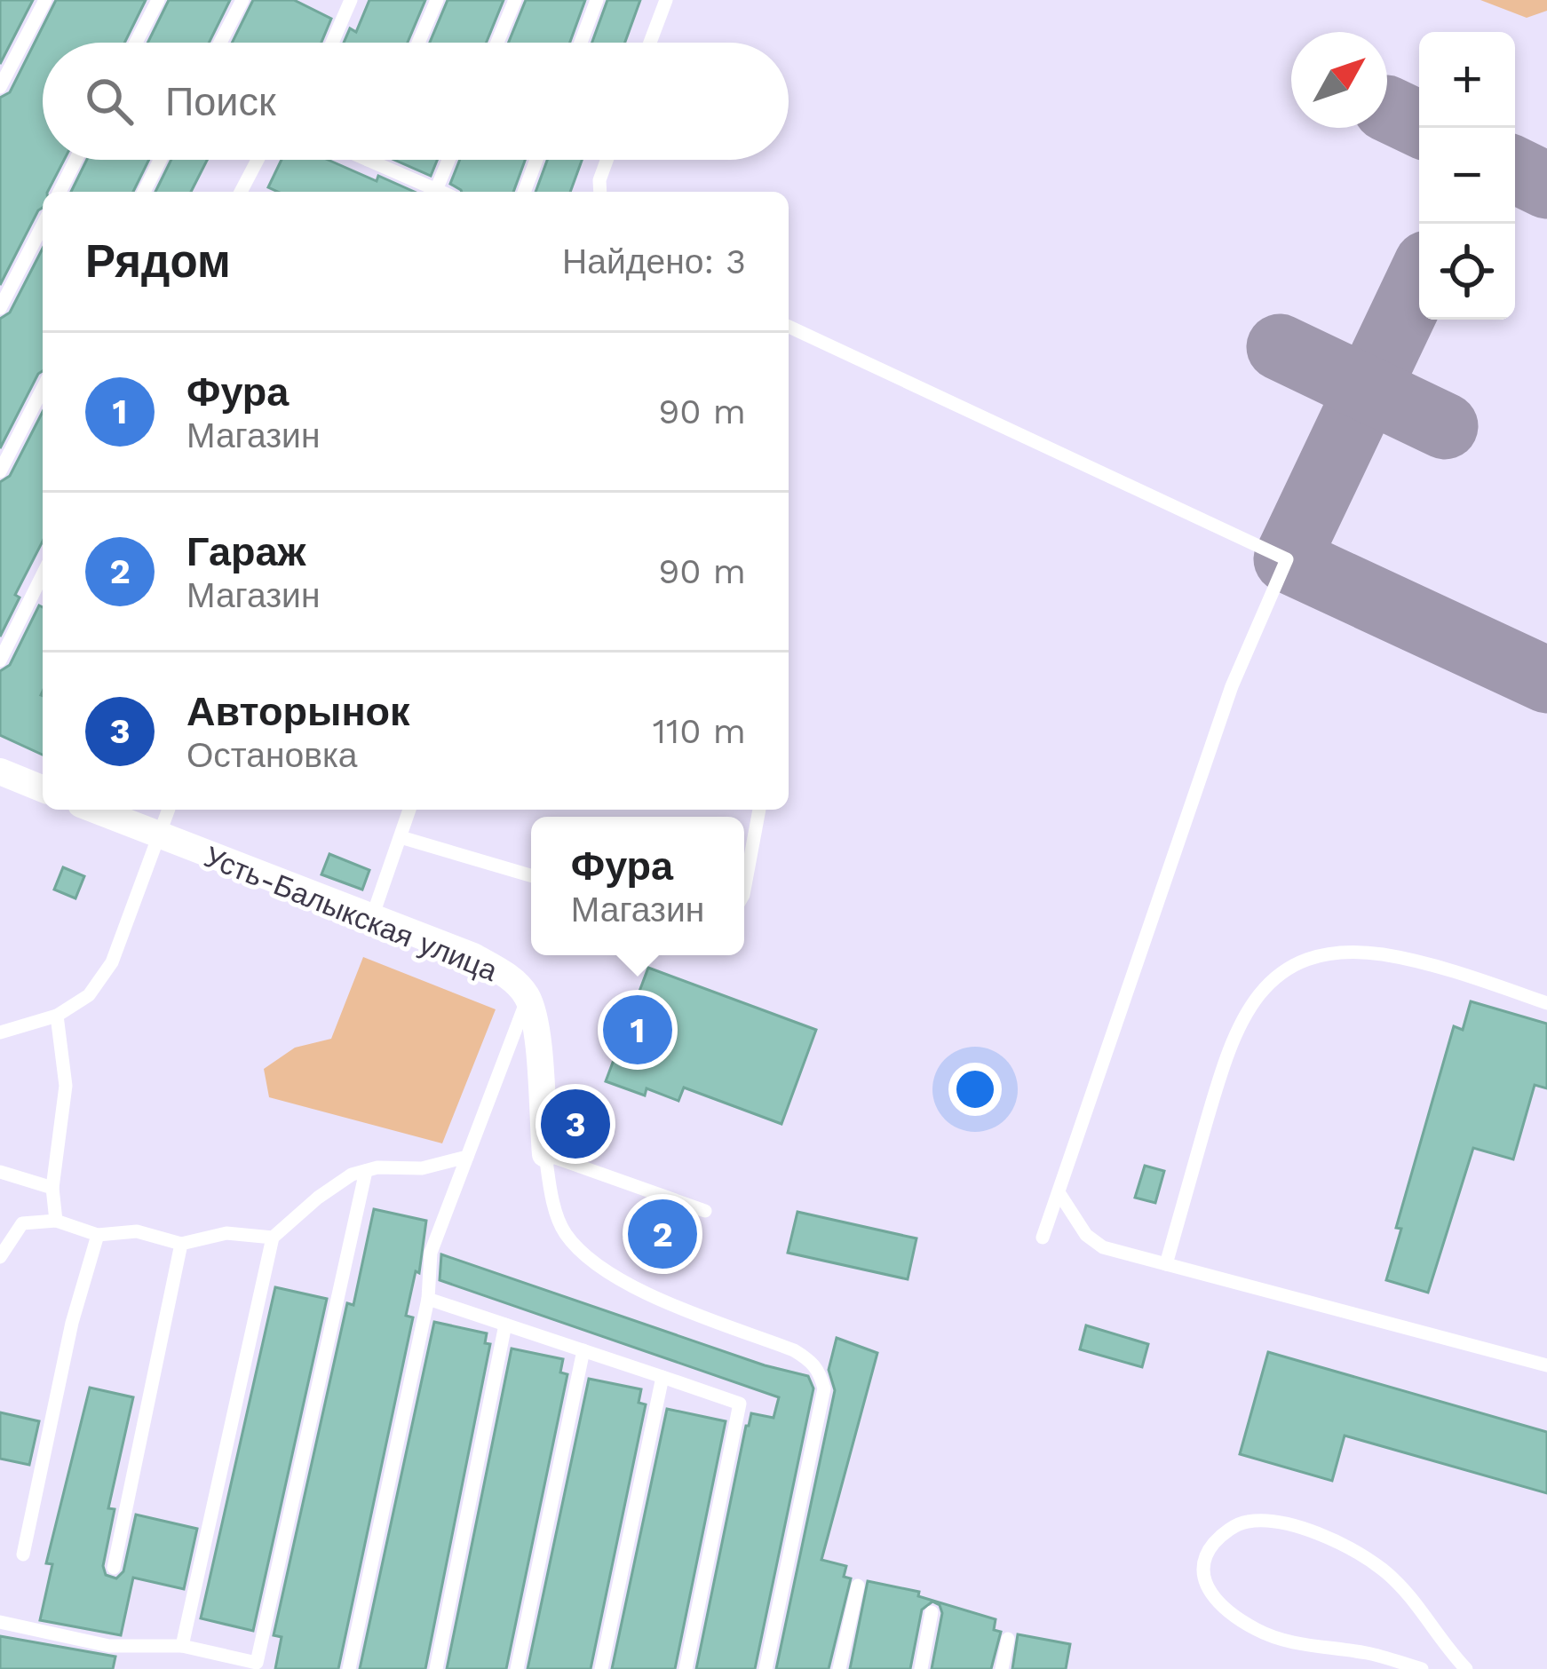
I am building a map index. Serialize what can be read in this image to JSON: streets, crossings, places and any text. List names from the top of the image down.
{
  "streets": {
    "street": ["Усть-Балыкская улица"]
  },
  "north": "top right",
  "page": {
    "map_buttons": ["+", "−"],
    "search": "Поиск",
    "heading": ["Рядом", "Найдено: 3"],
    "list": [
      {
        "mark": "1",
        "name": "Фура",
        "note": "Магазин",
        "value": "90 m"
      },
      {
        "mark": "2",
        "name": "Гараж",
        "note": "Магазин",
        "value": "90 m"
      },
      {
        "mark": "3",
        "name": "Авторынок",
        "note": "Остановка",
        "value": "110 m"
      }
    ],
    "popup": ["Фура", "Магазин"],
    "pins": ["1", "3", "2"]
  }
}
